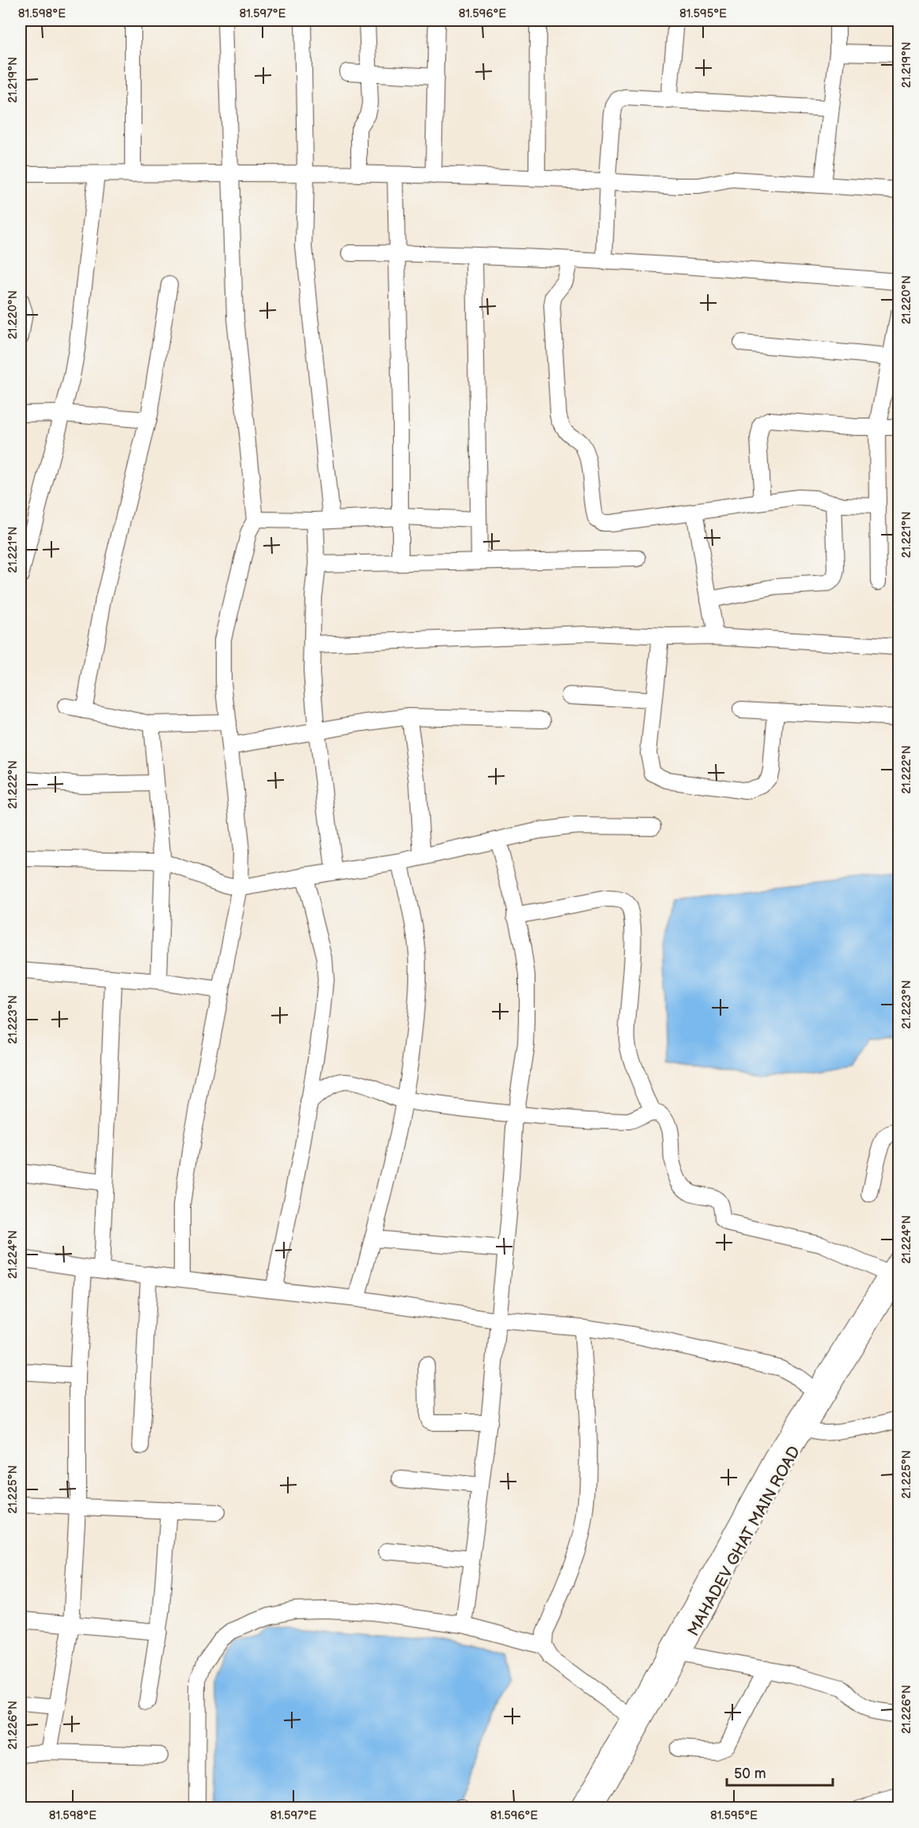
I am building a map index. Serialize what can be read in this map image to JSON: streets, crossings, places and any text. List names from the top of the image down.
{
  "streets": {
    "street": ["MAHADEV GHAT MAIN ROAD"]
  },
  "scale_bar": "50 m",
  "coordinates": [
    "81.598°E",
    "81.597°E",
    "81.596°E",
    "81.595°E",
    "21.219°N",
    "21.220°N",
    "21.221°N",
    "21.222°N",
    "21.223°N",
    "21.224°N",
    "21.225°N",
    "21.226°N"
  ]
}
